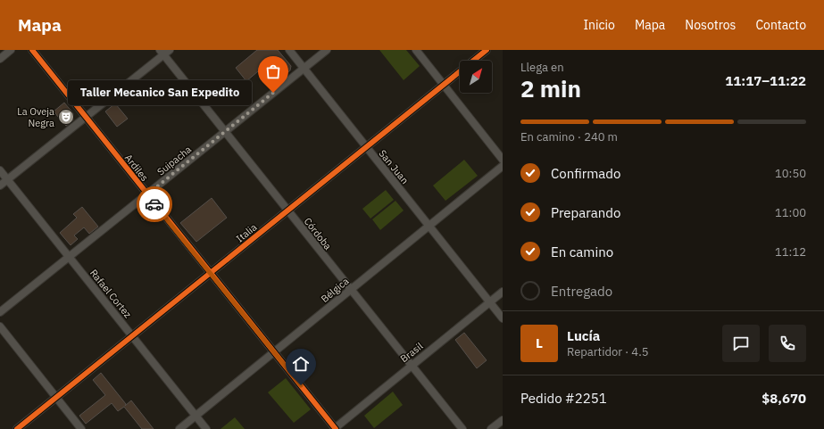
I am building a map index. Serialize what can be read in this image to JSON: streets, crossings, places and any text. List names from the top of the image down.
{
  "streets": {
    "street": [
      "Suipacha",
      "San Juan",
      "Ardiles",
      "Italia",
      "Córdoba",
      "Bélgica",
      "Rafael Cortez",
      "Brasil"
    ]
  },
  "crossings": [
    ["Suipacha", "San Juan"],
    ["Suipacha", "Ardiles"],
    ["Suipacha", "Córdoba"],
    ["Suipacha", "Rafael Cortez"],
    ["San Juan", "Italia"],
    ["San Juan", "Bélgica"],
    ["San Juan", "Brasil"],
    ["Ardiles", "Italia"],
    ["Ardiles", "Bélgica"],
    ["Ardiles", "Brasil"],
    ["Italia", "Córdoba"],
    ["Italia", "Rafael Cortez"],
    ["Córdoba", "Bélgica"],
    ["Córdoba", "Brasil"],
    ["Bélgica", "Rafael Cortez"]
  ],
  "places": {
    "other": ["Taller Mecanico San Expedito"],
    "theatre": ["La Oveja Negra"]
  },
  "north": "top right",
  "page": {
    "header": "Mapa",
    "nav": [
      "Inicio",
      "Mapa",
      "Nosotros",
      "Contacto"
    ],
    "heading": ["2 min", "Llega en", "11:17–11:22"],
    "panel": [
      "Lucía",
      "Repartidor · 4.5",
      "Pedido #2251",
      "$8,670"
    ],
    "bubble": "Taller Mecanico San Expedito",
    "bar": "En camino · 240 m",
    "list": [
      ["Confirmado", "10:50"],
      ["Preparando", "11:00"],
      ["En camino", "11:12"],
      "Entregado"
    ],
    "round": "L"
  }
}
